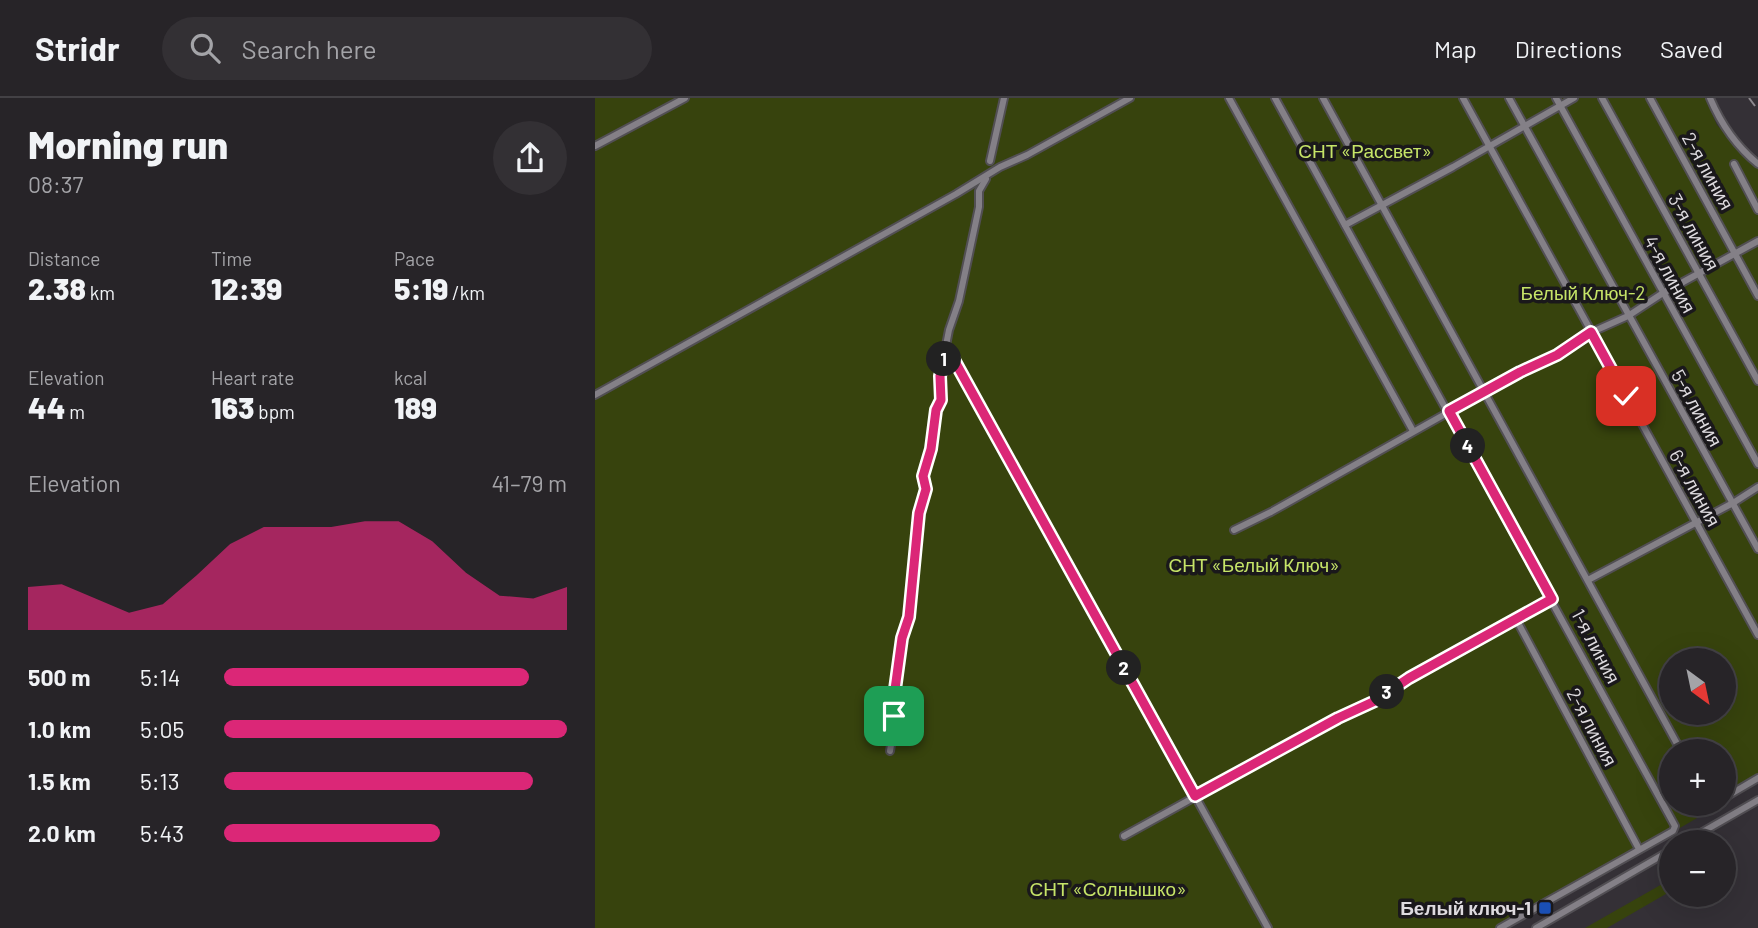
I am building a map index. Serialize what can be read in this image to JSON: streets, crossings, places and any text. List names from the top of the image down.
{
  "streets": {
    "street": [
      "2-я линия",
      "3-я линия",
      "4-я линия",
      "5-я линия",
      "6-я линия",
      "1-я линия"
    ]
  },
  "crossings": [
    ["2-я линия", "1-я линия"]
  ],
  "parks": [
    "СНТ «Рассвет»",
    "Белый Ключ-2",
    "СНТ «Белый Ключ»",
    "СНТ «Солнышко»"
  ],
  "places": {
    "transit": ["Белый ключ-1"]
  },
  "north": "bottom right",
  "page": {
    "header": "Stridr",
    "search": "Search here",
    "nav": ["Map", "Directions", "Saved"],
    "heading": ["Morning run", "08:37"],
    "stats": [
      ["Distance", "2.38 km"],
      ["Time", "12:39"],
      ["Pace", "5:19 /km"],
      ["Elevation", "44 m"],
      ["Heart rate", "163 bpm"],
      ["kcal", "189"]
    ],
    "pins": [
      "1",
      "4",
      "2",
      "3"
    ],
    "chart": ["Elevation", "41–79 m"],
    "map_buttons": ["+", "−"],
    "list": [
      {
        "name": "500 m",
        "note": "5:14"
      },
      {
        "name": "1.0 km",
        "note": "5:05"
      },
      {
        "name": "1.5 km",
        "note": "5:13"
      },
      {
        "name": "2.0 km",
        "note": "5:43"
      }
    ]
  }
}
